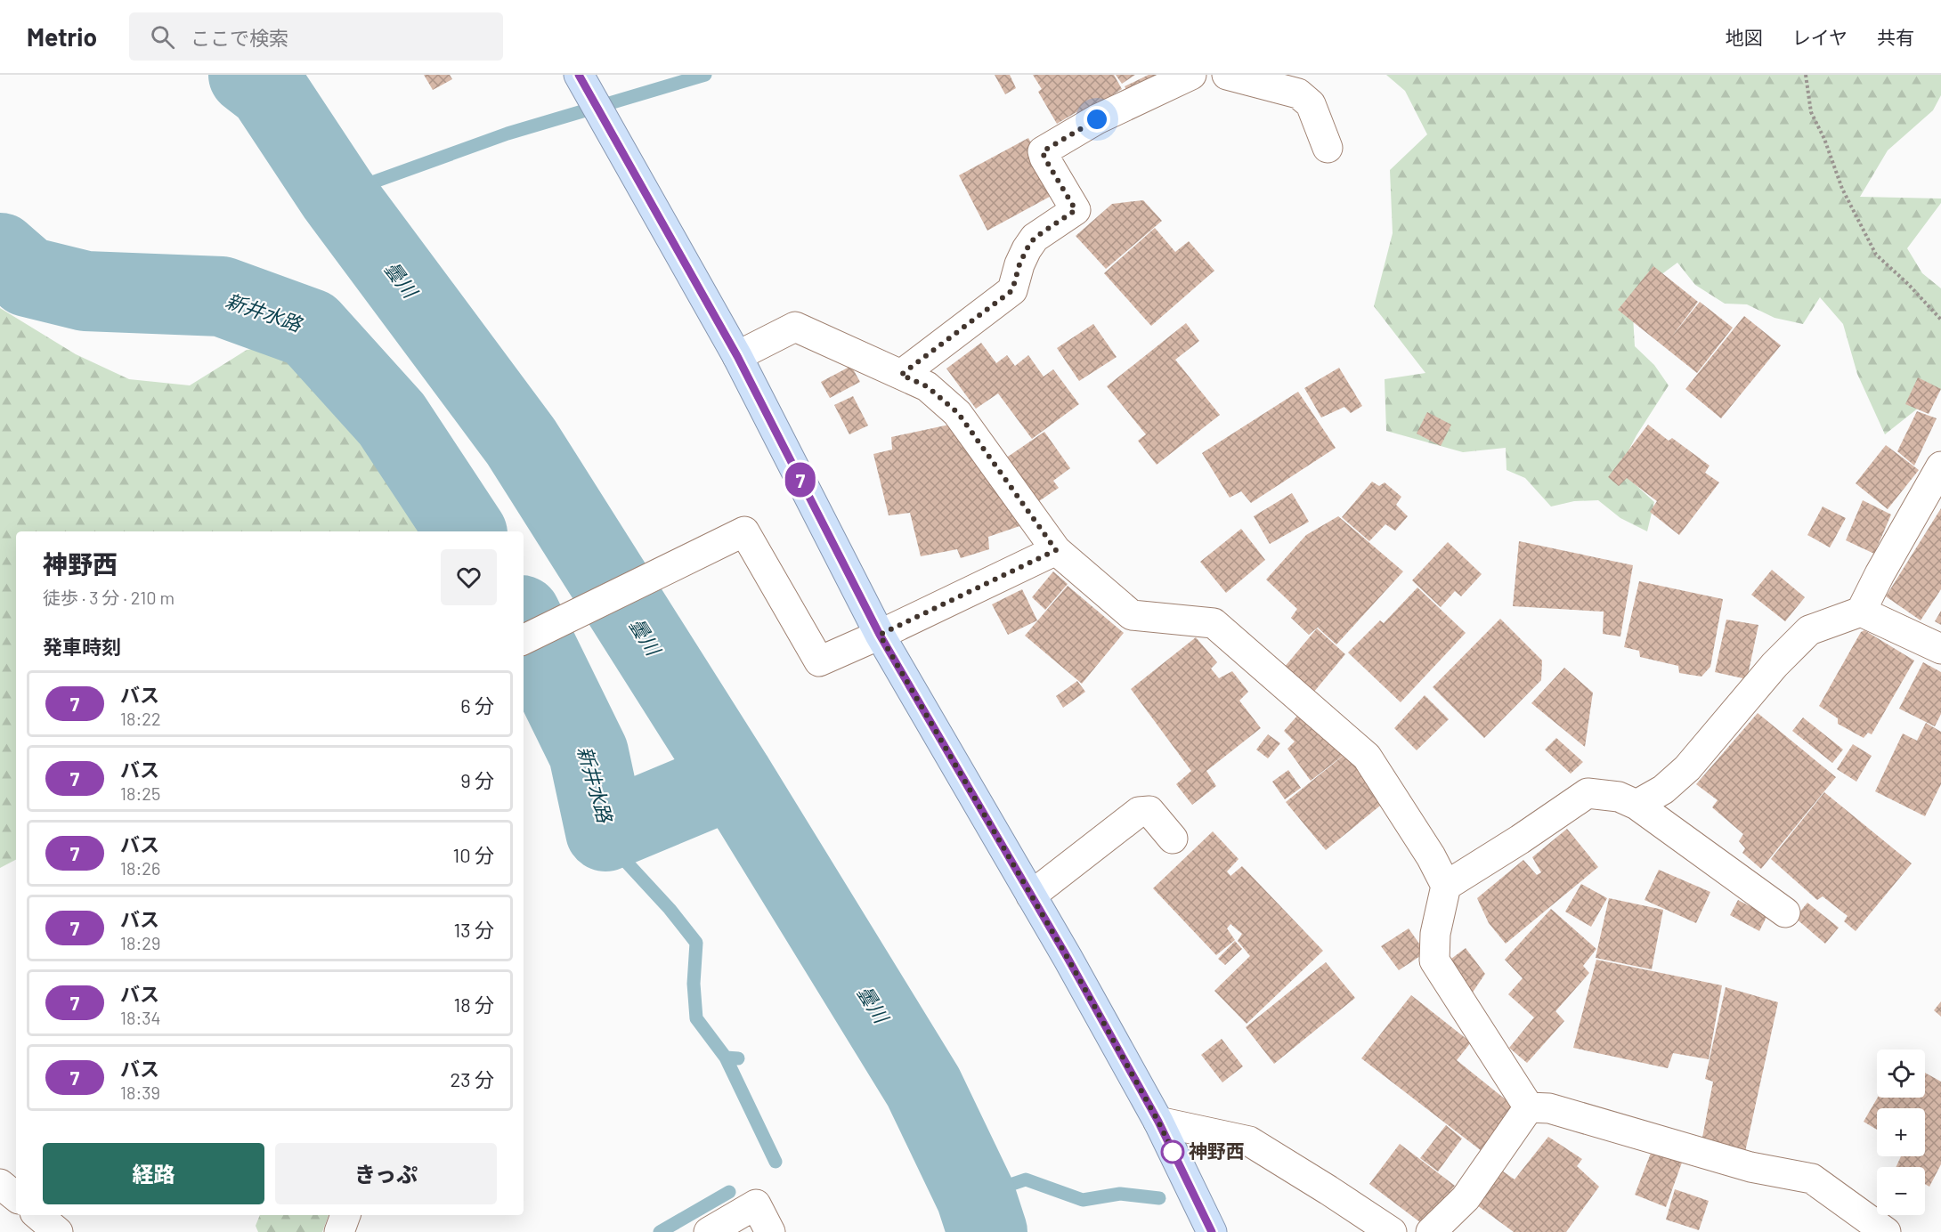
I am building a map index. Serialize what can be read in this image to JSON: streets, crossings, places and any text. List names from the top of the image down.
{
  "water": ["曇川", "新井水路"],
  "places": ["神野西"],
  "lines": ["bus line 7"],
  "page": {
    "header": "Metrio",
    "search": "ここで検索",
    "nav": ["地図", "レイヤ", "共有"],
    "on_map": "7",
    "heading": [
      ["神野西", "徒歩 · 3 分 · 210 m"],
      "発車時刻"
    ],
    "list": [
      {
        "mark": "7",
        "name": "バス",
        "note": "18:22",
        "value": "6 分"
      },
      {
        "mark": "7",
        "name": "バス",
        "note": "18:25",
        "value": "9 分"
      },
      {
        "mark": "7",
        "name": "バス",
        "note": "18:26",
        "value": "10 分"
      },
      {
        "mark": "7",
        "name": "バス",
        "note": "18:29",
        "value": "13 分"
      },
      {
        "mark": "7",
        "name": "バス",
        "note": "18:34",
        "value": "18 分"
      },
      {
        "mark": "7",
        "name": "バス",
        "note": "18:39",
        "value": "23 分"
      }
    ],
    "map_buttons": ["+", "−"],
    "buttons": ["経路", "きっぷ"]
  }
}
